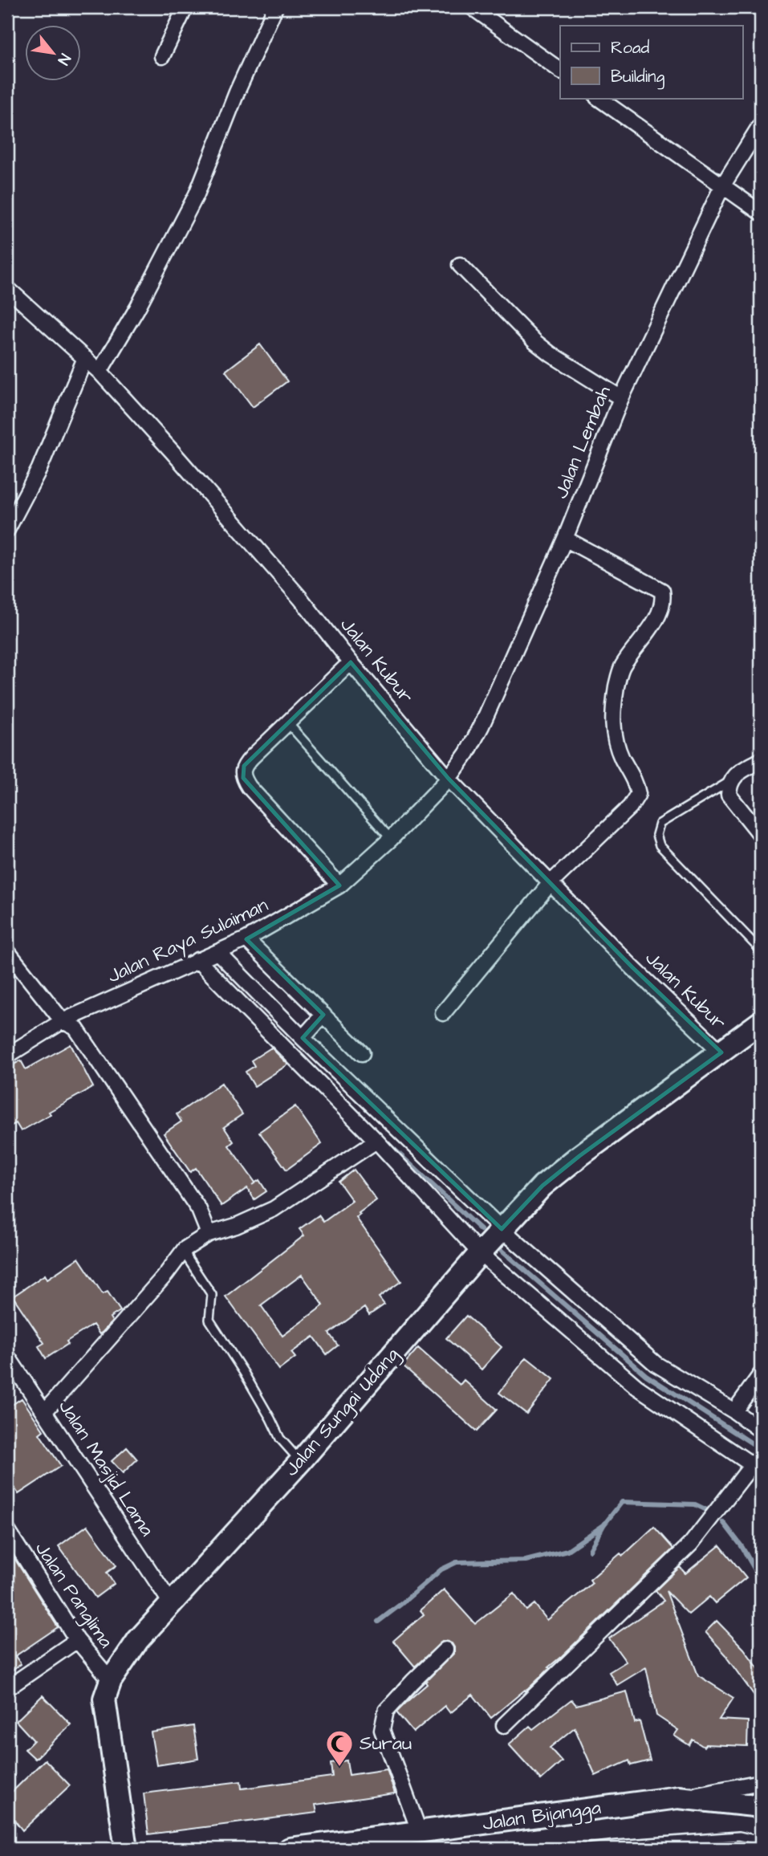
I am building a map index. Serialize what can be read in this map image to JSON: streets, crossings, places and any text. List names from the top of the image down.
{
  "streets": {
    "street": [
      "Jalan Lembah",
      "Jalan Kubur",
      "Jalan Raya Sulaiman",
      "Jalan Sungai Udang",
      "Jalan Masjid Lama",
      "Jalan Panglima",
      "Jalan Bijangga"
    ]
  },
  "crossings": [
    ["Jalan Lembah", "Jalan Kubur"],
    ["Jalan Lembah", "Jalan Raya Sulaiman"],
    ["Jalan Kubur", "Jalan Raya Sulaiman"],
    ["Jalan Kubur", "Jalan Sungai Udang"],
    ["Jalan Sungai Udang", "Jalan Masjid Lama"],
    ["Jalan Sungai Udang", "Jalan Panglima"]
  ],
  "places": {
    "mosque": ["Surau"]
  },
  "legend": ["Road", "Building"],
  "north": "bottom right"
}
